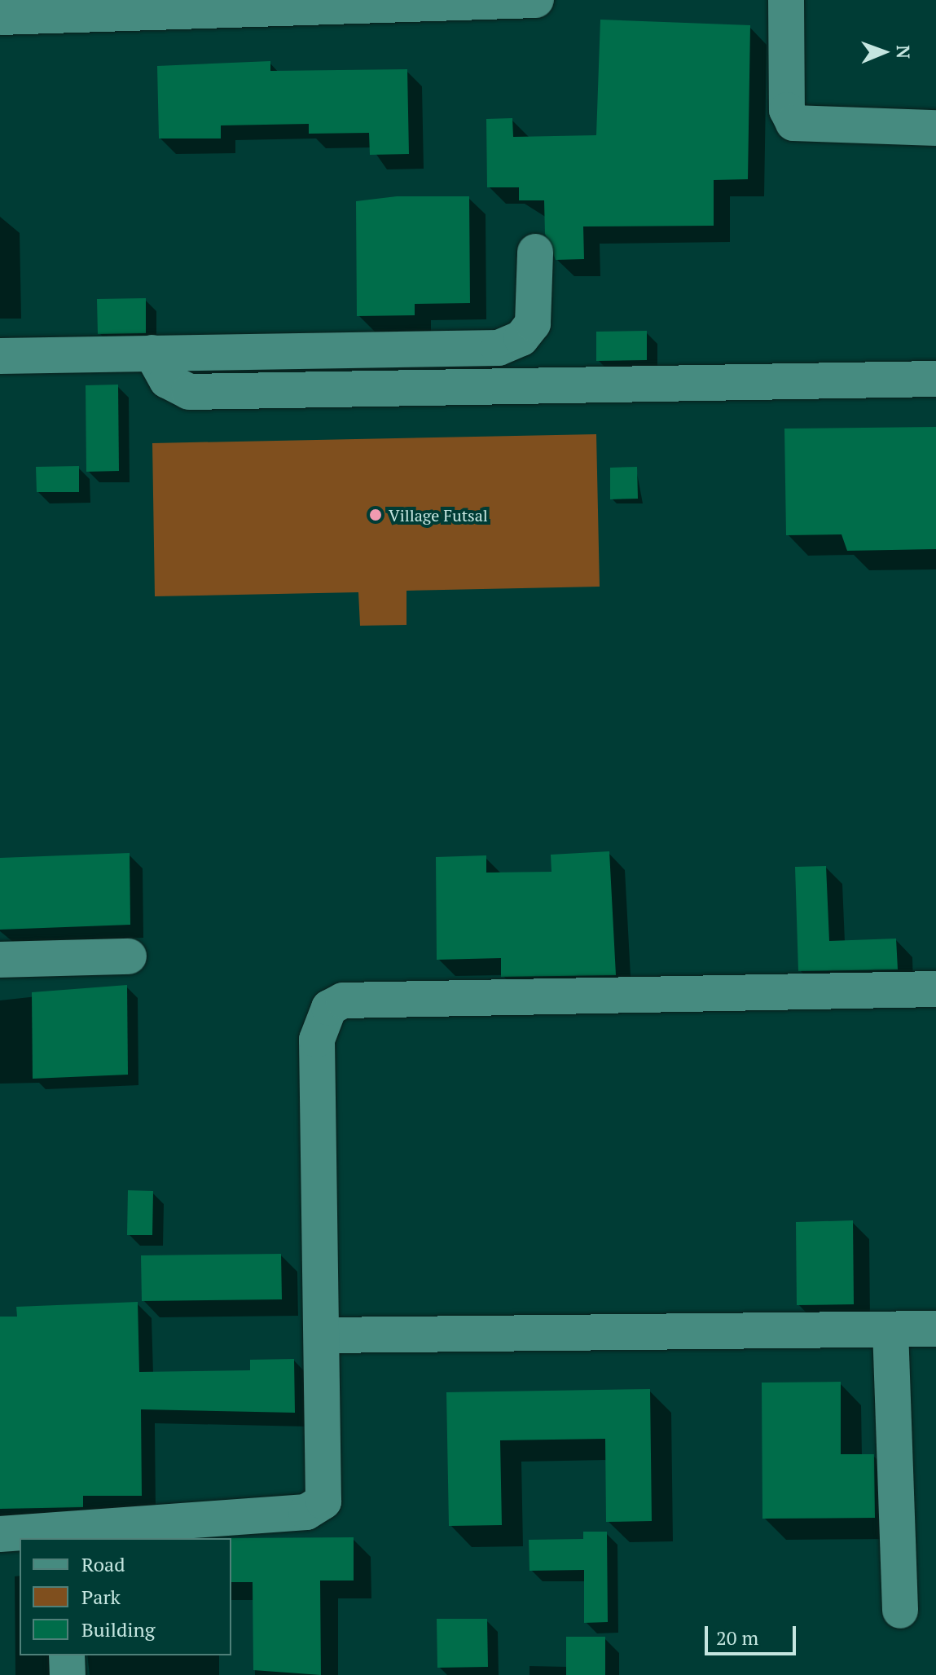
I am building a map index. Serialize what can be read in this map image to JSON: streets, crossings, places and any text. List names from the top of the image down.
{
  "places": ["Village Futsal"],
  "legend": ["Road", "Park", "Building"],
  "scale_bar": "20 m",
  "north": "right"
}
